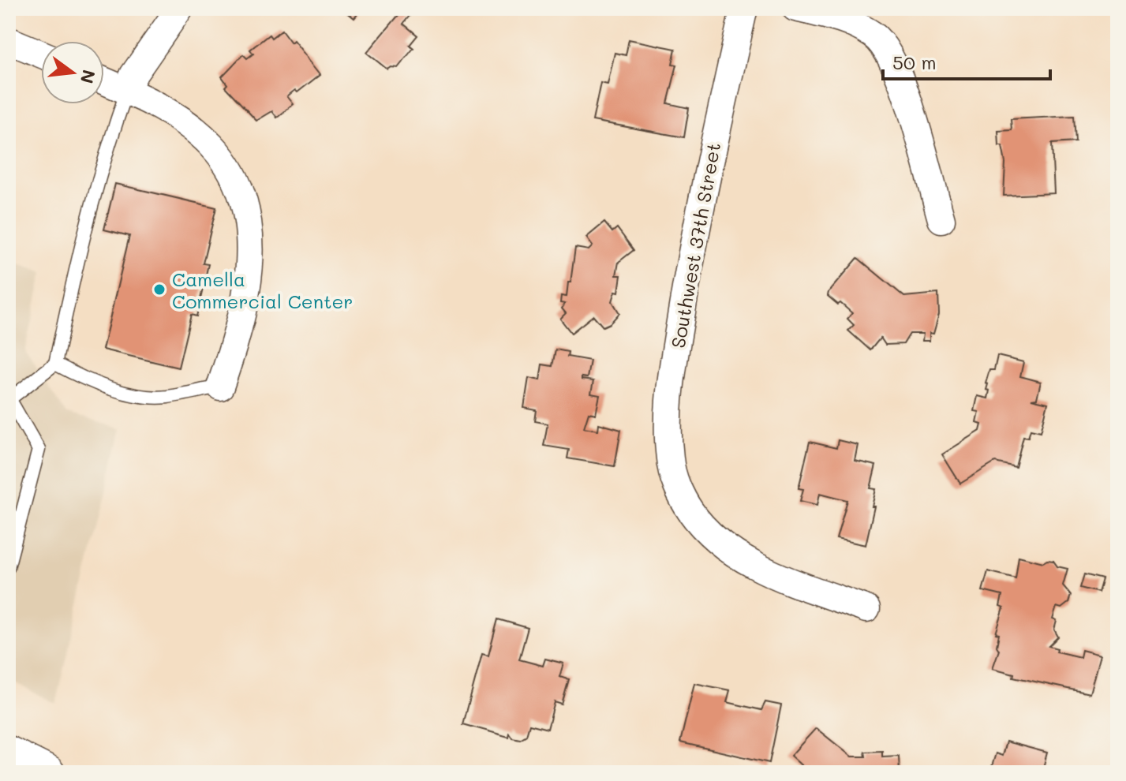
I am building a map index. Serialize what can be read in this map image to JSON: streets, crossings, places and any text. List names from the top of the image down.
{
  "streets": {
    "street": ["Southwest 37th Street"]
  },
  "places": ["Camella Commercial Center"],
  "scale_bar": "50 m",
  "north": "right"
}
